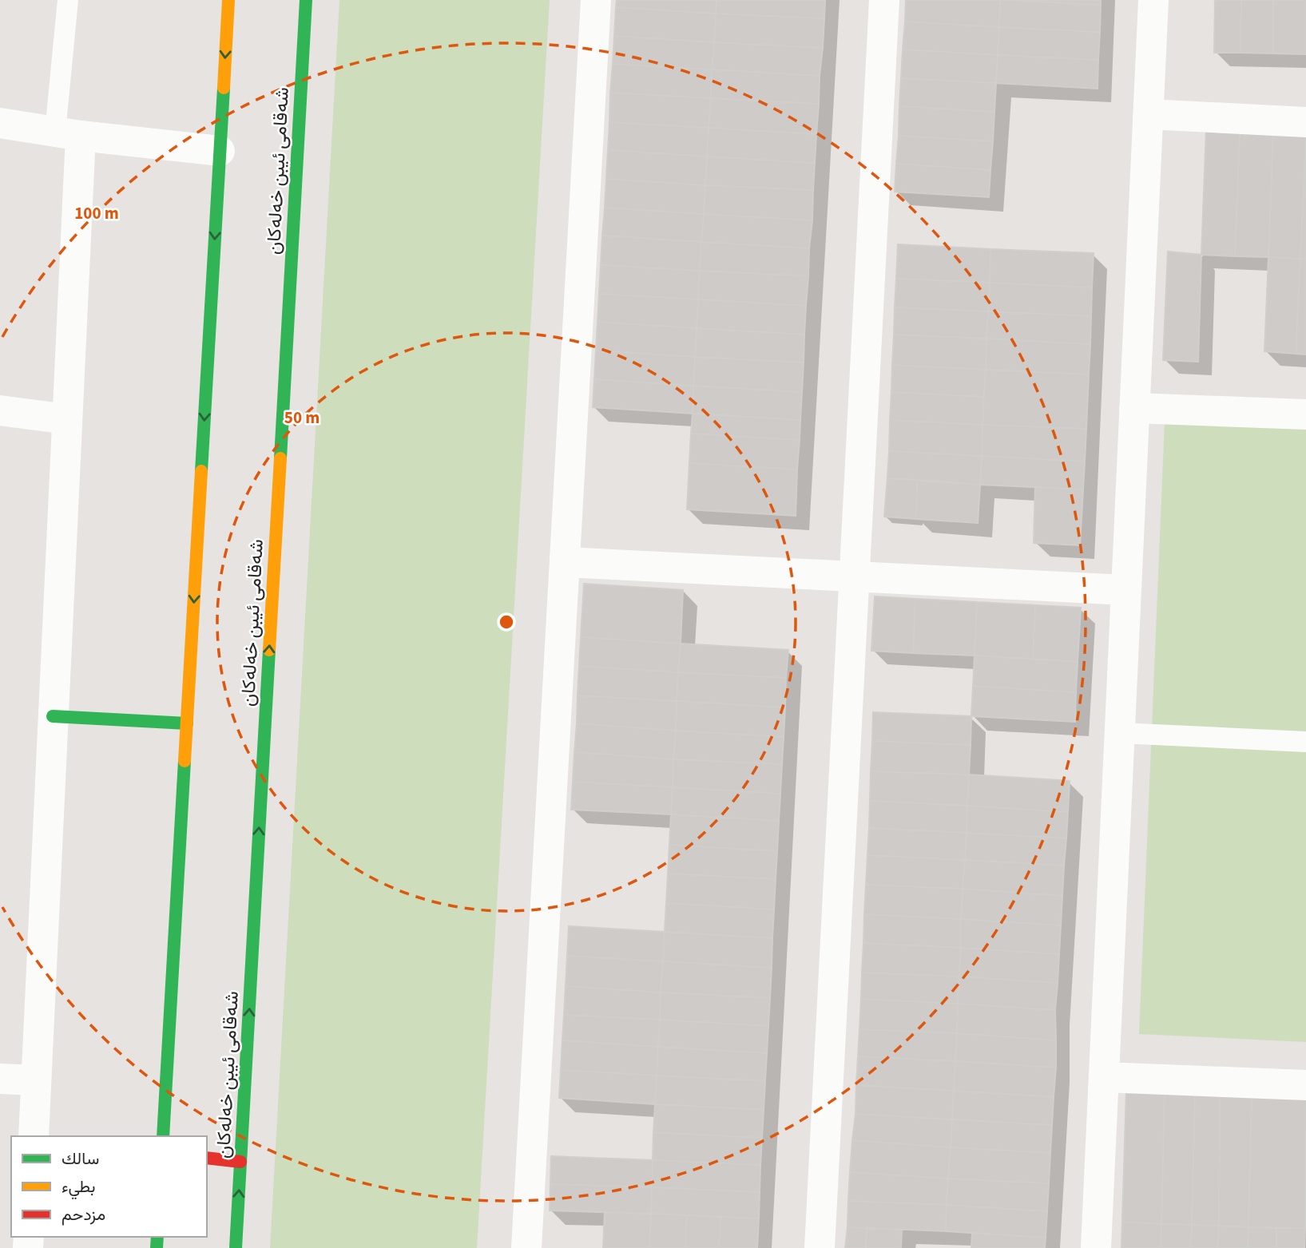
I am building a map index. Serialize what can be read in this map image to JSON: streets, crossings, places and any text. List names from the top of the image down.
{
  "streets": {
    "main road": ["شەقامی ئیبن خەلەکان"]
  },
  "legend": ["سالك", "بطيء", "مزدحم"],
  "rings": ["100 m", "50 m"]
}
